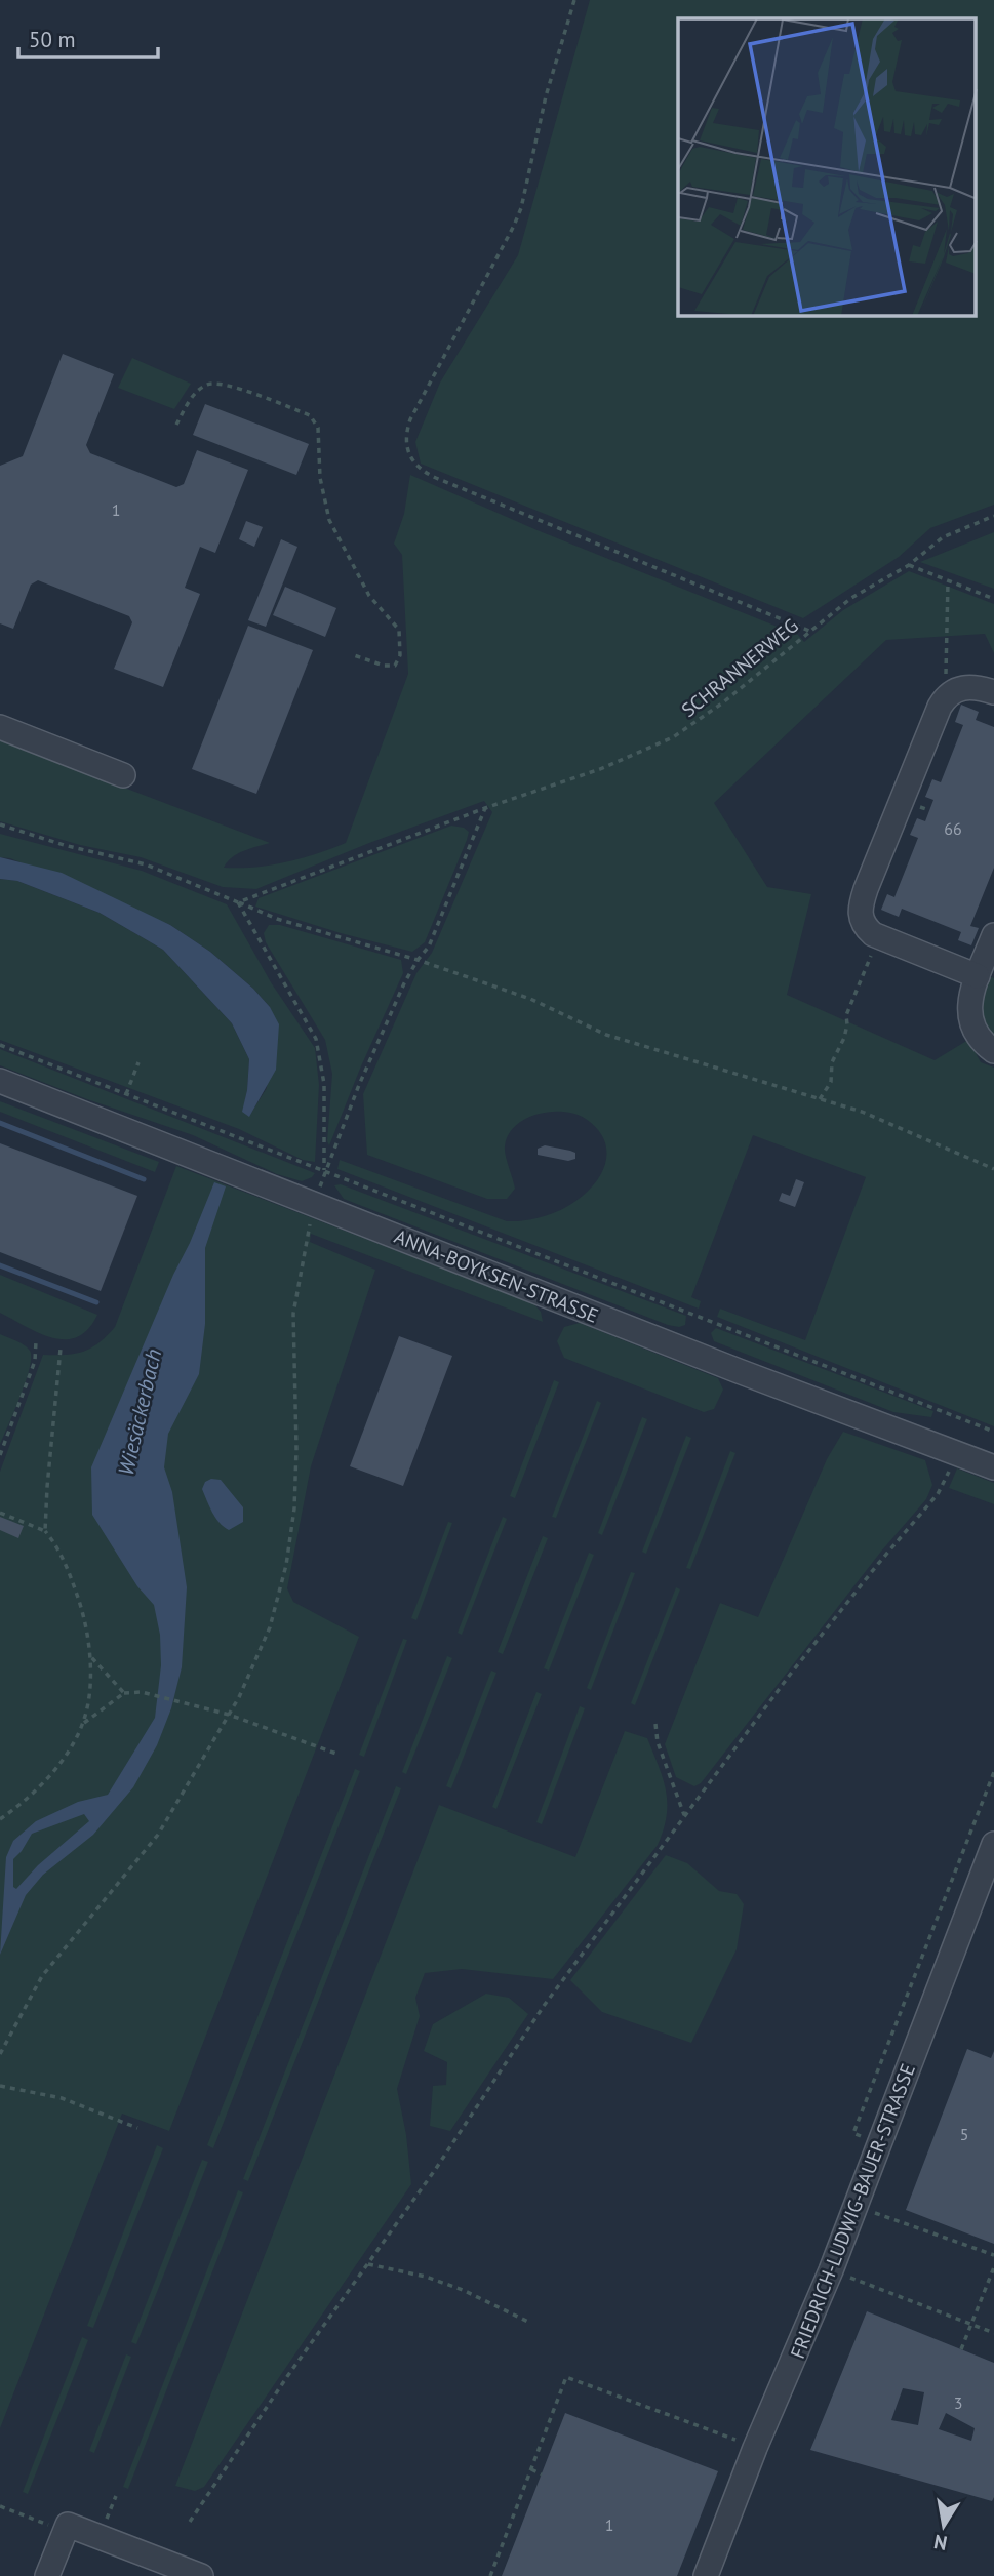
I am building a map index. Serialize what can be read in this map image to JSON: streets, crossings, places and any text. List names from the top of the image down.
{
  "streets": {
    "street": ["ANNA-BOYKSEN-STRASSE", "FRIEDRICH-LUDWIG-BAUER-STRASSE"],
    "path": ["SCHRANNERWEG"]
  },
  "water": ["Wiesäckerbach"],
  "house_numbers": [
    "1",
    "66",
    "5",
    "3",
    "1"
  ],
  "scale_bar": "50 m",
  "north": "bottom"
}
